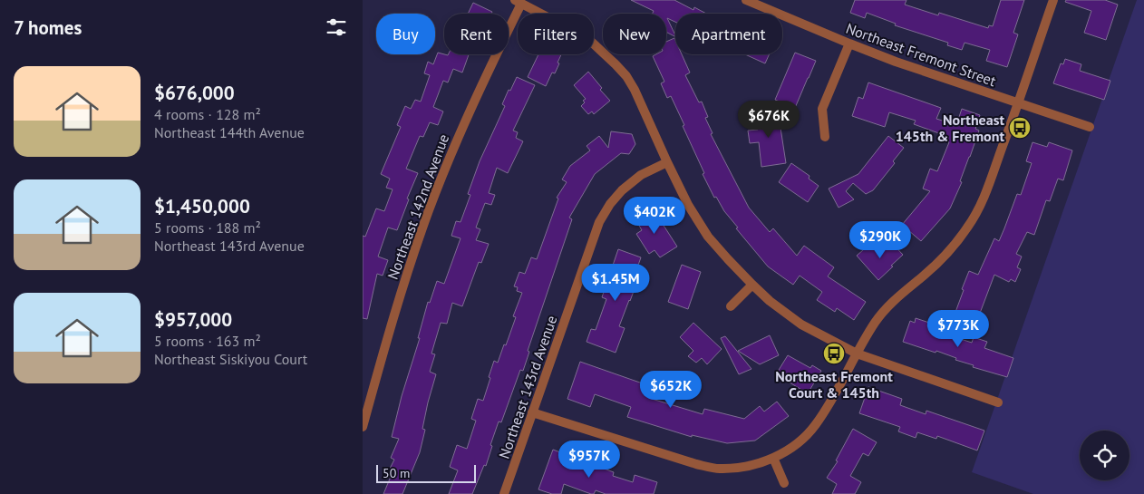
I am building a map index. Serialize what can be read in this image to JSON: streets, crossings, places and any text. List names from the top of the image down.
{
  "streets": {
    "street": ["Northeast Fremont Street", "Northeast 142nd Avenue", "Northeast 143rd Avenue"]
  },
  "places": {
    "bus stop": ["Northeast 145th & Fremont", "Northeast Fremont Court & 145th"]
  },
  "scale_bar": "50 m",
  "page": {
    "heading": "7 homes",
    "chip": [
      "Buy",
      "Rent",
      "Filters",
      "New",
      "Apartment"
    ],
    "list": [
      {
        "name": "$676,000",
        "note": "4 rooms · 128 m² · Northeast 144th Avenue"
      },
      {
        "name": "$1,450,000",
        "note": "5 rooms · 188 m² · Northeast 143rd Avenue"
      },
      {
        "name": "$957,000",
        "note": "5 rooms · 163 m² · Northeast Siskiyou Court"
      }
    ],
    "price": [
      "$676K",
      "$402K",
      "$290K",
      "$1.45M",
      "$773K",
      "$652K",
      "$957K"
    ],
    "scale": "50 m"
  }
}
